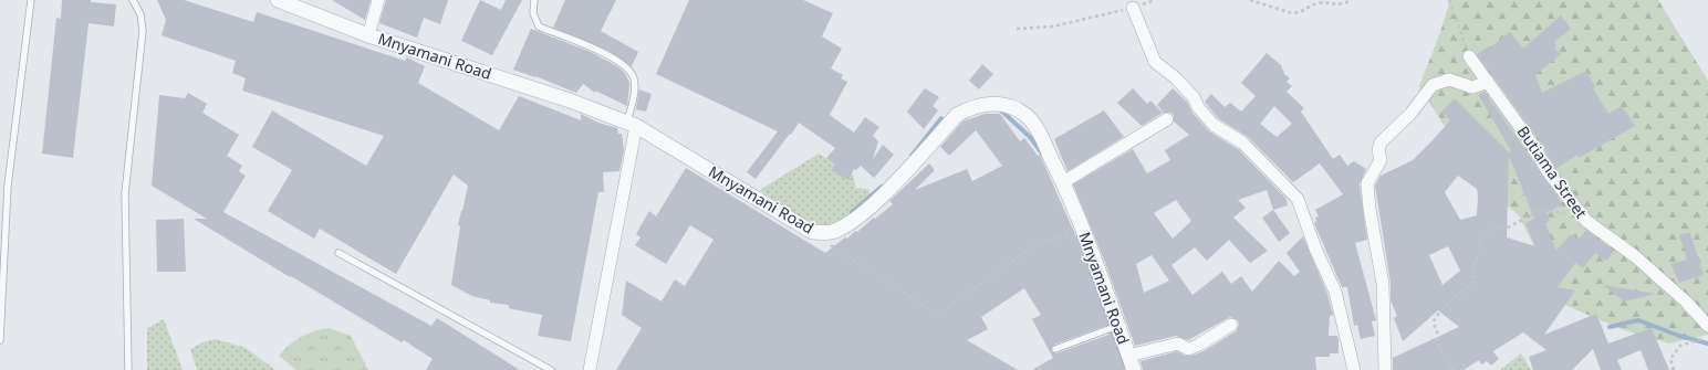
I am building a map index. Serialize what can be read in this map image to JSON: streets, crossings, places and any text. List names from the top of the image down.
{
  "streets": {
    "street": ["Mnyamani Road", "Butiama Street"]
  }
}
